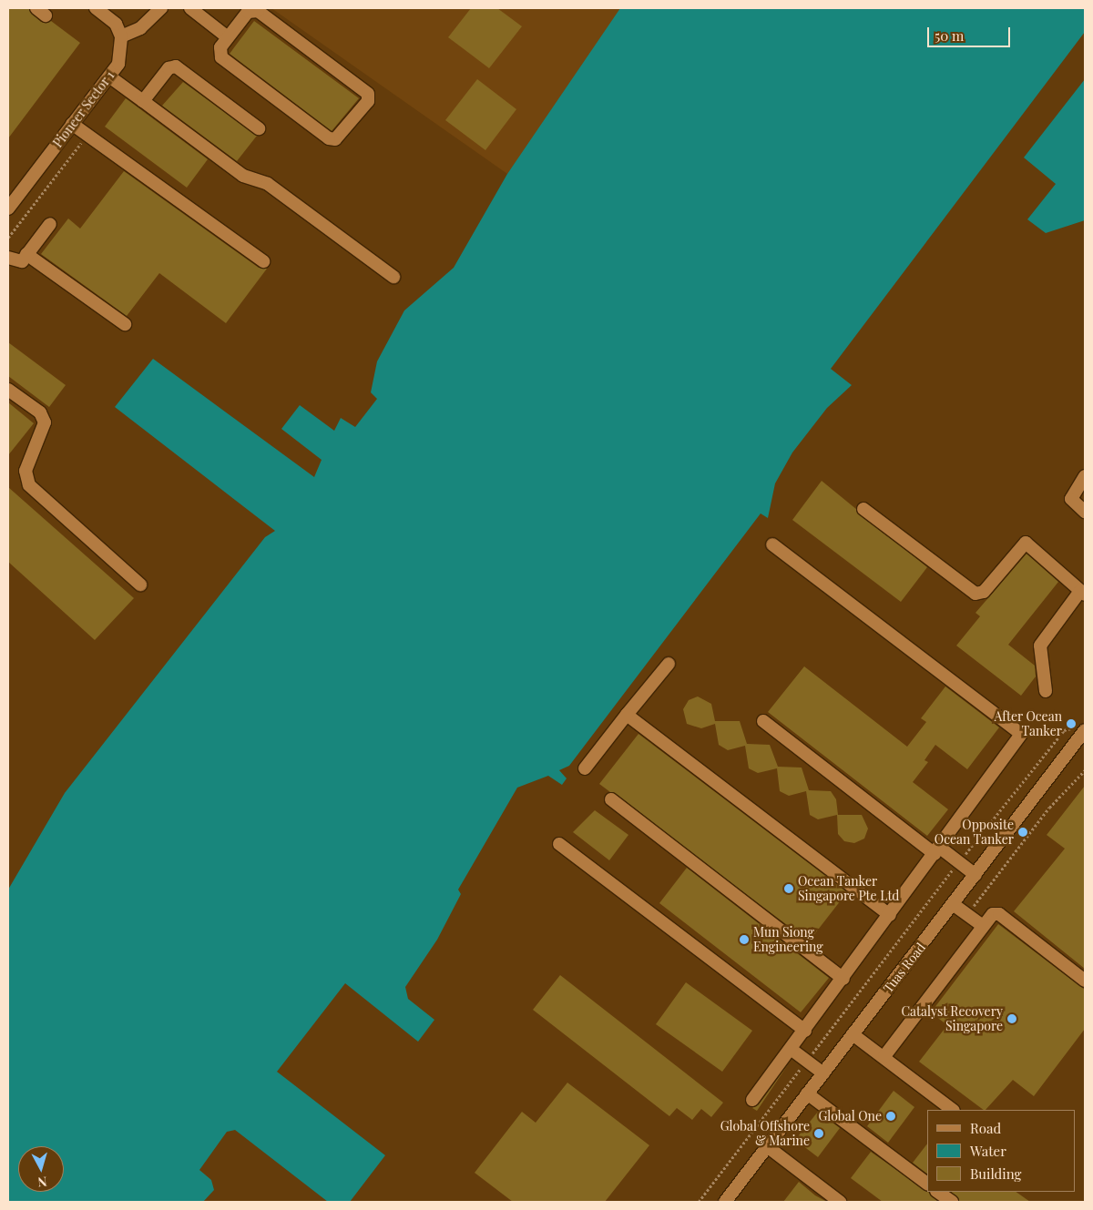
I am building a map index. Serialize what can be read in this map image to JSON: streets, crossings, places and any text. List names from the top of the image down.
{
  "streets": {
    "street": ["Pioneer Sector 1", "Tuas Road"]
  },
  "places": [
    "After Ocean Tanker",
    "Opposite Ocean Tanker",
    "Ocean Tanker Singapore Pte Ltd",
    "Mun Siong Engineering",
    "Catalyst Recovery Singapore",
    "Global One",
    "Global Offshore & Marine"
  ],
  "legend": ["Road", "Water", "Building"],
  "scale_bar": "50 m",
  "north": "bottom"
}
